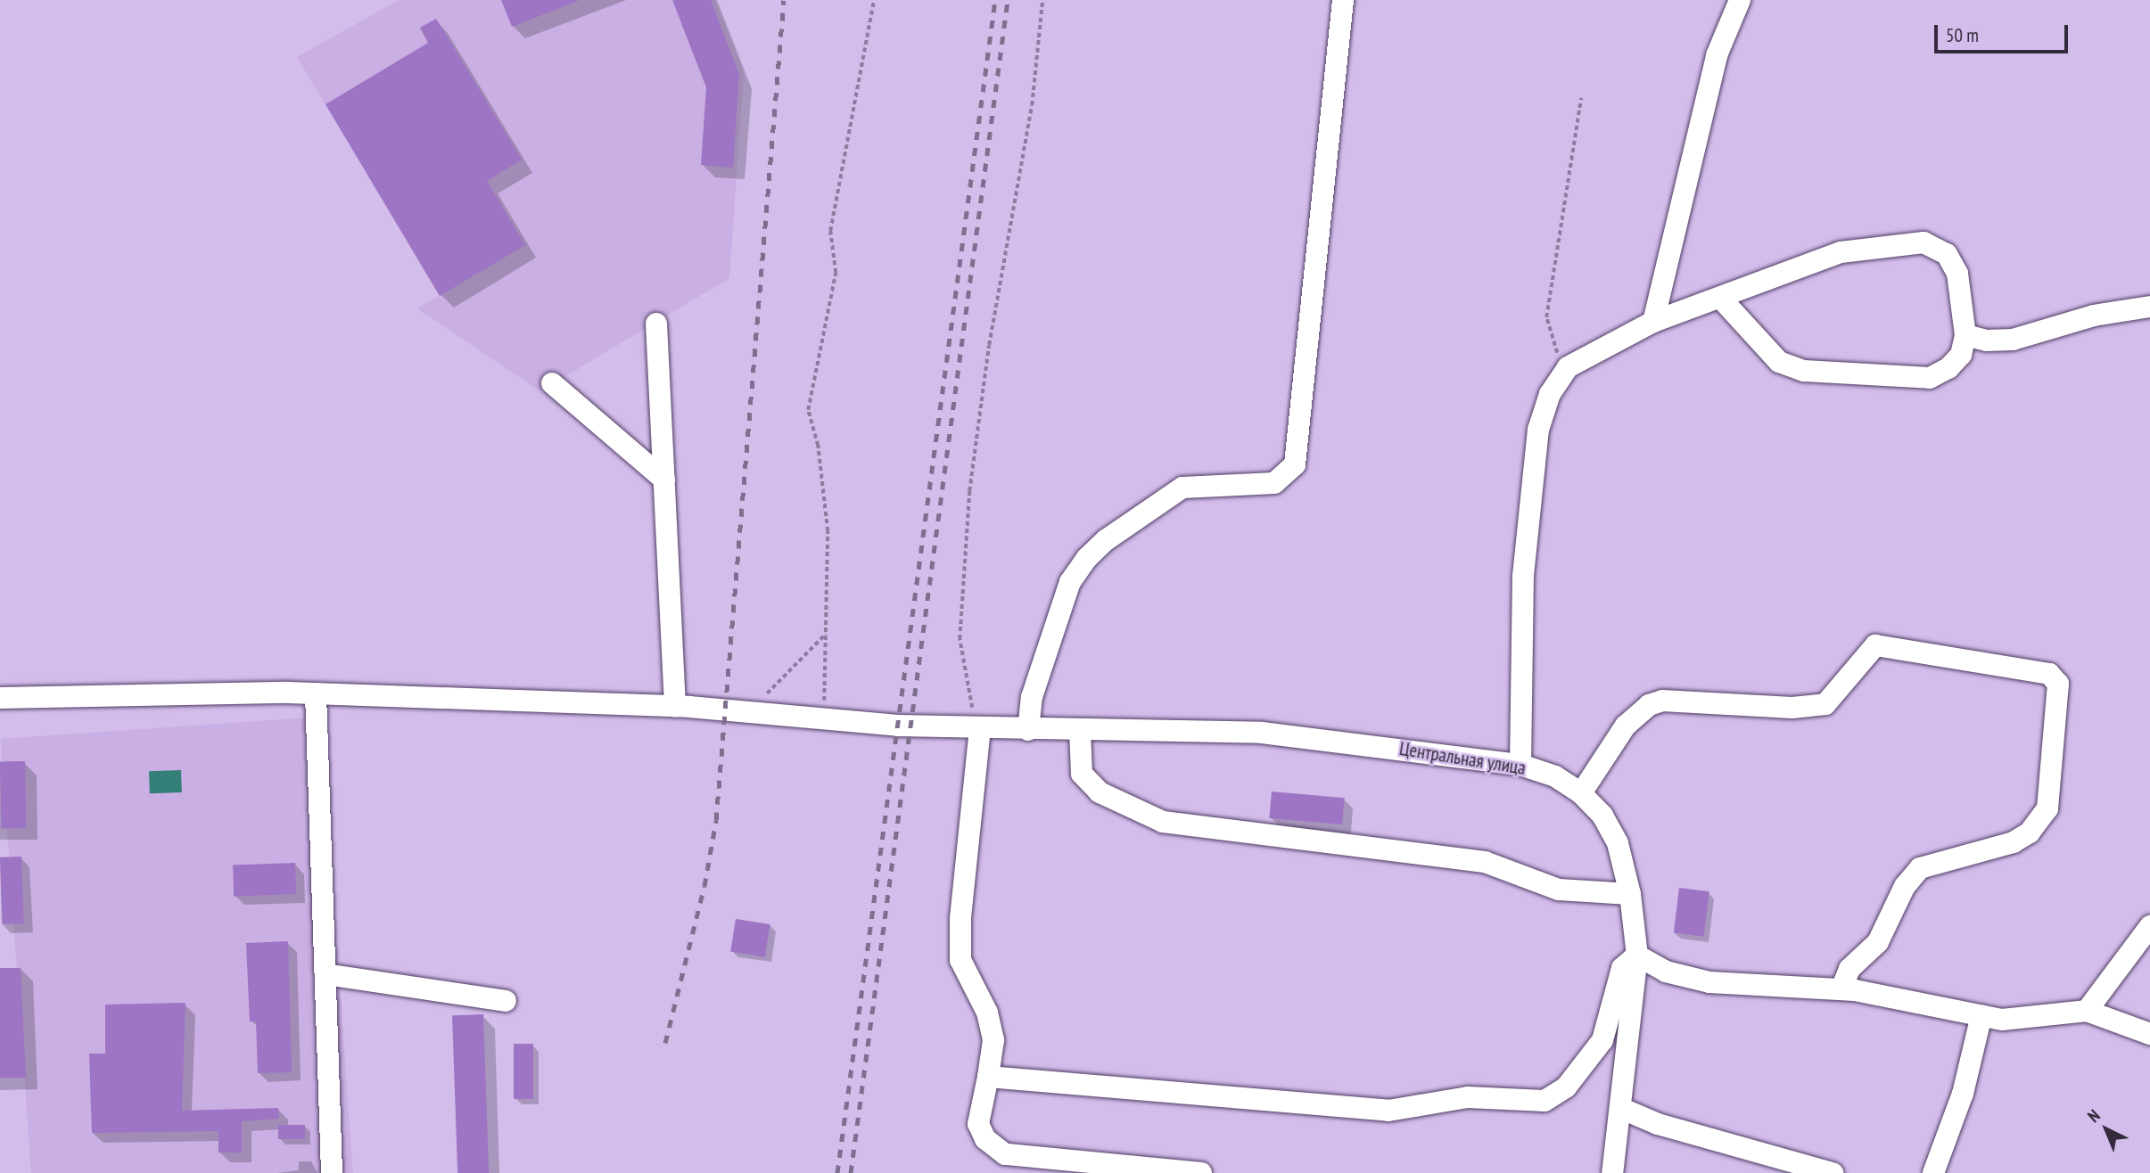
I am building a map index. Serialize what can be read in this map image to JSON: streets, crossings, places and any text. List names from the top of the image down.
{
  "streets": {
    "street": ["Центральная улица"]
  },
  "scale_bar": "50 m",
  "north": "top left"
}
